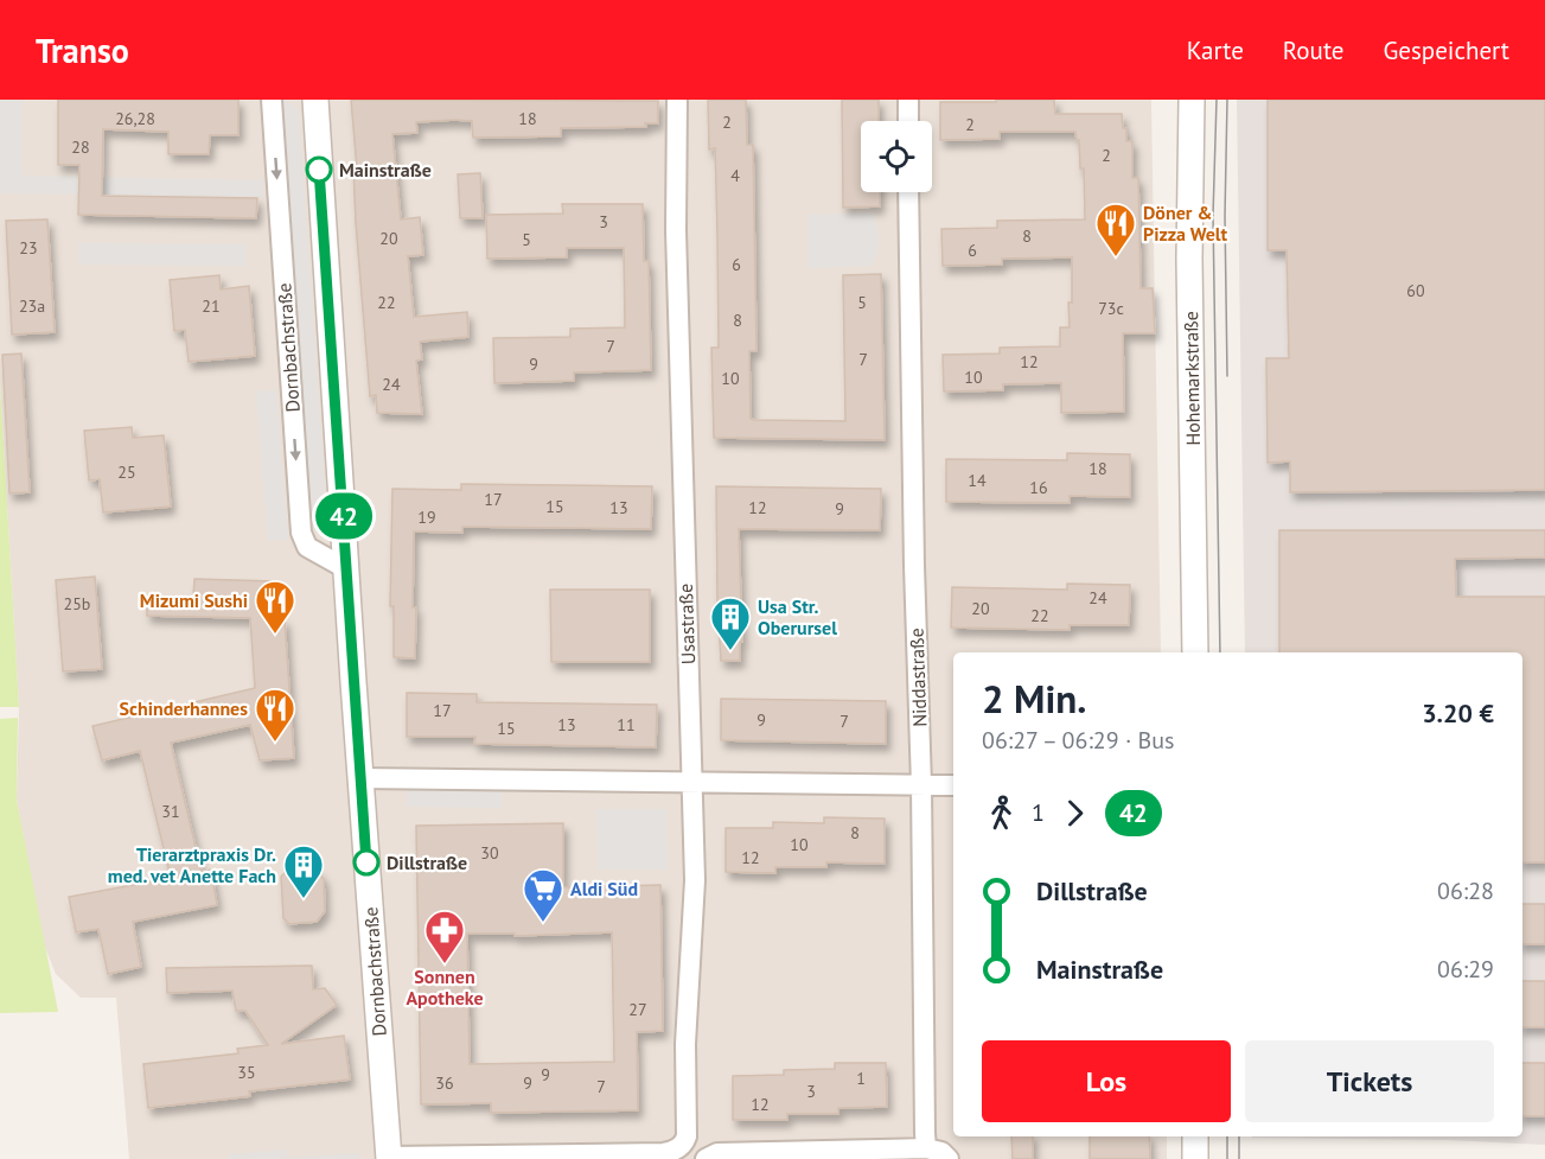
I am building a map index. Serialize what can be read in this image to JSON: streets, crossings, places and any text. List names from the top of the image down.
{
  "streets": {
    "street": [
      "Dornbachstraße",
      "Hohemarkstraße",
      "Usastraße",
      "Niddastraße"
    ]
  },
  "crossings": [
    ["Dornbachstraße", "Usastraße"]
  ],
  "places": {
    "other": ["Mainstraße", "Dillstraße"],
    "restaurant": ["Döner & Pizza Welt", "Mizumi Sushi", "Schinderhannes"],
    "building": ["Usa Str. Oberursel", "Tierarztpraxis Dr. med. vet Anette Fach"],
    "supermarket": ["Aldi Süd"],
    "pharmacy": ["Sonnen Apotheke"]
  },
  "lines": ["bus line 42"],
  "house_numbers": [
    "26,28",
    "18",
    "2",
    "2",
    "28",
    "2",
    "4",
    "3",
    "8",
    "20",
    "5",
    "23",
    "6",
    "6",
    "60",
    "22",
    "5",
    "23a",
    "21",
    "73c",
    "8",
    "7",
    "7",
    "12",
    "9",
    "10",
    "10",
    "24",
    "18",
    "25",
    "14",
    "16",
    "17",
    "15",
    "13",
    "12",
    "9",
    "19",
    "24",
    "25b",
    "20",
    "22",
    "17",
    "9",
    "7",
    "13",
    "11",
    "15",
    "31",
    "8",
    "10",
    "30",
    "12",
    "27",
    "35",
    "9",
    "1",
    "36",
    "9",
    "7",
    "3",
    "12"
  ],
  "page": {
    "header": "Transo",
    "nav": ["Karte", "Route", "Gespeichert"],
    "on_map": "42",
    "heading": ["2 Min.", "06:27 – 06:29 · Bus", "3.20 €"],
    "legs": ["1", "42"],
    "list": [
      {
        "name": "Dillstraße",
        "value": "06:28"
      },
      {
        "name": "Mainstraße",
        "value": "06:29"
      }
    ],
    "buttons": ["Los", "Tickets"]
  }
}
